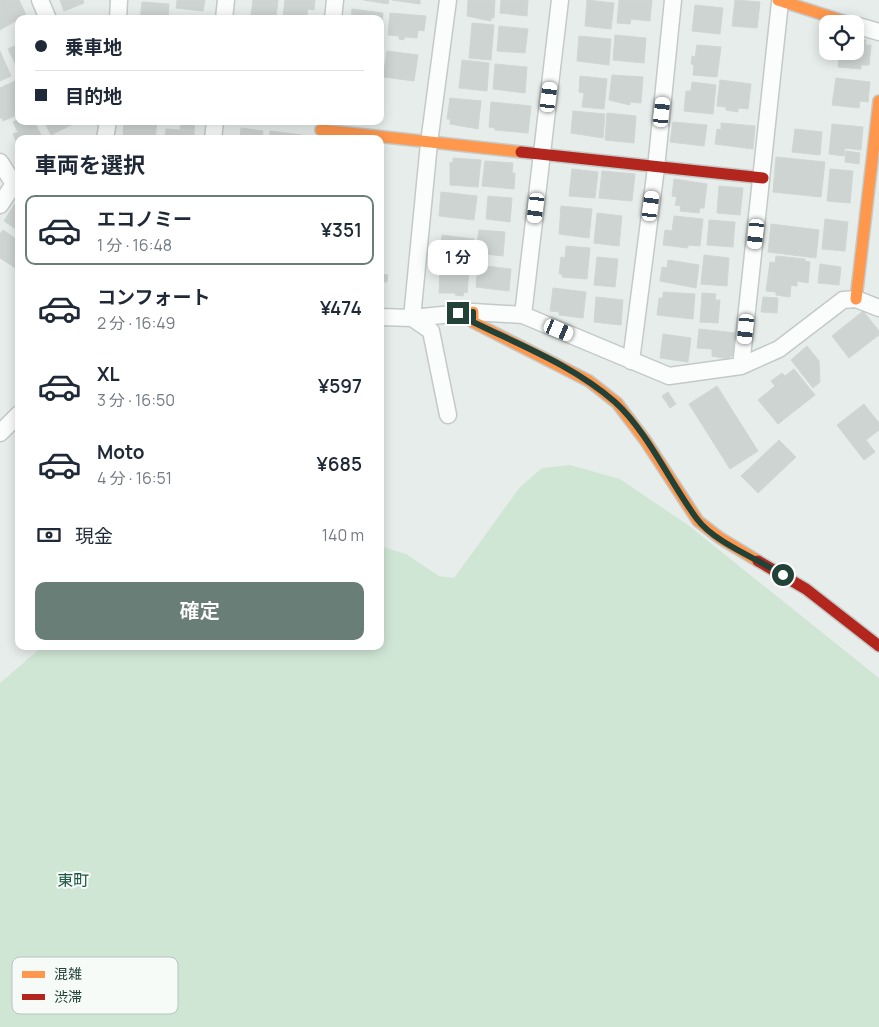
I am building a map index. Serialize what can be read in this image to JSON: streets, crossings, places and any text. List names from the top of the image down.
{
  "districts": ["東町"],
  "legend": ["混雑", "渋滞"],
  "page": {
    "banner": ["乗車地", "目的地"],
    "heading": "車両を選択",
    "list": [
      {
        "name": "エコノミー",
        "note": "1 分 · 16:48",
        "value": "¥351"
      },
      {
        "name": "コンフォート",
        "note": "2 分 · 16:49",
        "value": "¥474"
      },
      {
        "name": "XL",
        "note": "3 分 · 16:50",
        "value": "¥597"
      },
      {
        "name": "Moto",
        "note": "4 分 · 16:51",
        "value": "¥685"
      }
    ],
    "bubble": "1 分",
    "pay": ["現金", "140 m"],
    "buttons": "確定"
  }
}
